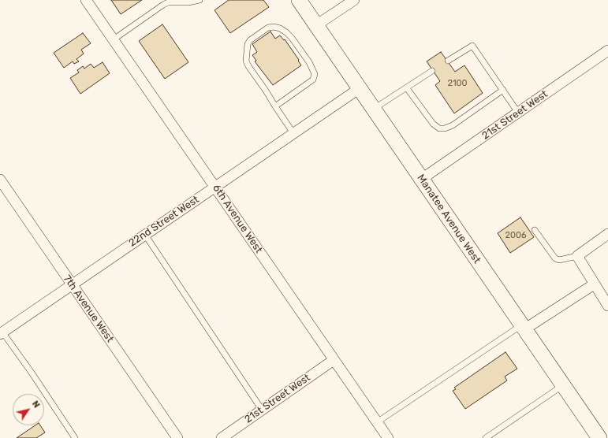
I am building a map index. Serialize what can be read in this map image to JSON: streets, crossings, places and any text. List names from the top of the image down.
{
  "streets": {
    "main road": ["Manatee Avenue West"],
    "street": [
      "21st Street West",
      "6th Avenue West",
      "22nd Street West",
      "7th Avenue West"
    ]
  },
  "crossings": [
    ["21st Street West", "6th Avenue West"],
    ["21st Street West", "Manatee Avenue West"],
    ["6th Avenue West", "22nd Street West"],
    ["Manatee Avenue West", "22nd Street West"],
    ["22nd Street West", "7th Avenue West"]
  ],
  "house_numbers": ["2100", "2006"],
  "north": "top right"
}
